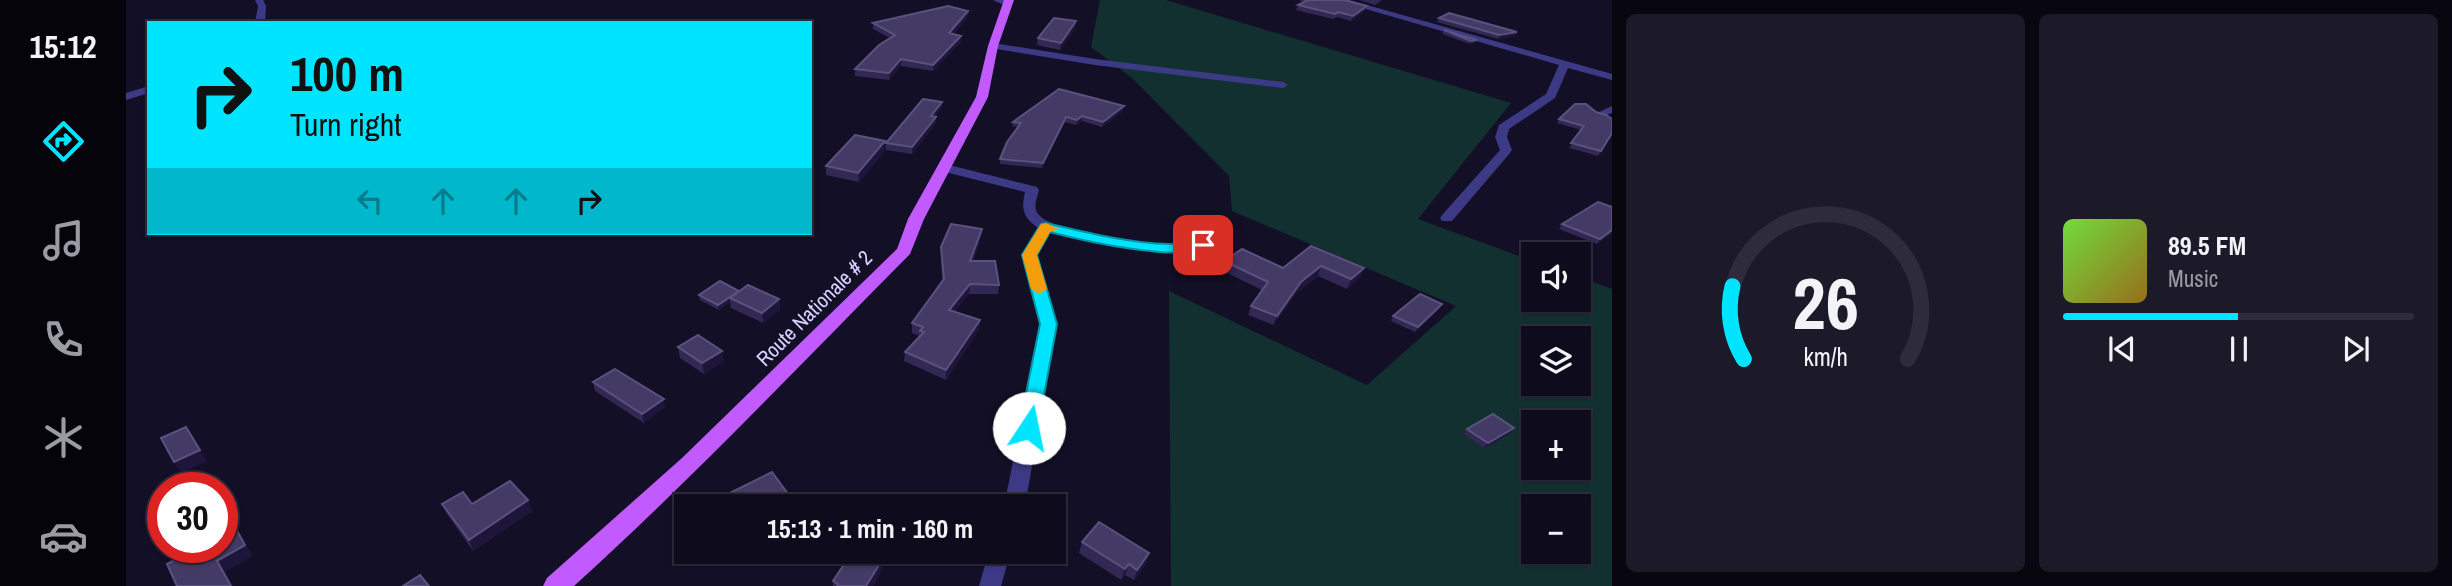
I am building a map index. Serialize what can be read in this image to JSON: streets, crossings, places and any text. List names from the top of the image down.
{
  "streets": {
    "main road": ["Route Nationale # 2"]
  },
  "page": {
    "tabs": "15:12",
    "turn": ["100 m", "Turn right"],
    "song": ["89.5 FM", "Music"],
    "map_buttons": ["+", "−"],
    "limit": "30",
    "trip": "15:13 · 1 min · 160 m",
    "gauge": ["26", "km/h"]
  }
}
